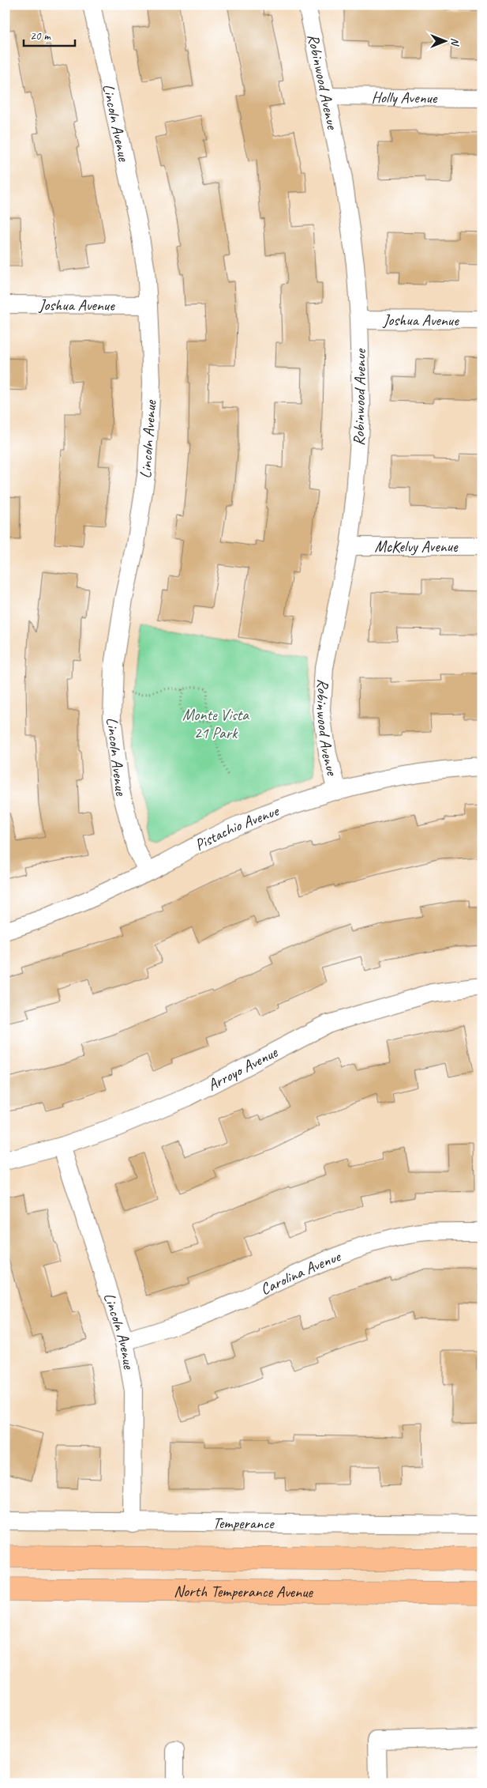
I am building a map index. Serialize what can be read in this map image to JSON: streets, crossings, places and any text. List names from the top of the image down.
{
  "streets": {
    "main road": ["North Temperance Avenue"],
    "street": [
      "Robinwood Avenue",
      "Holly Avenue",
      "Lincoln Avenue",
      "Joshua Avenue",
      "McKelvy Avenue",
      "Pistachio Avenue",
      "Arroyo Avenue",
      "Carolina Avenue",
      "Temperance"
    ]
  },
  "crossings": [
    ["Robinwood Avenue", "Holly Avenue"],
    ["Robinwood Avenue", "Joshua Avenue"],
    ["Robinwood Avenue", "McKelvy Avenue"],
    ["Robinwood Avenue", "Pistachio Avenue"],
    ["Lincoln Avenue", "Joshua Avenue"],
    ["Lincoln Avenue", "Pistachio Avenue"],
    ["Lincoln Avenue", "Arroyo Avenue"],
    ["Lincoln Avenue", "Carolina Avenue"],
    ["Lincoln Avenue", "Temperance"]
  ],
  "parks": ["Monte Vista 21 Park"],
  "scale_bar": "20 m",
  "north": "right"
}
